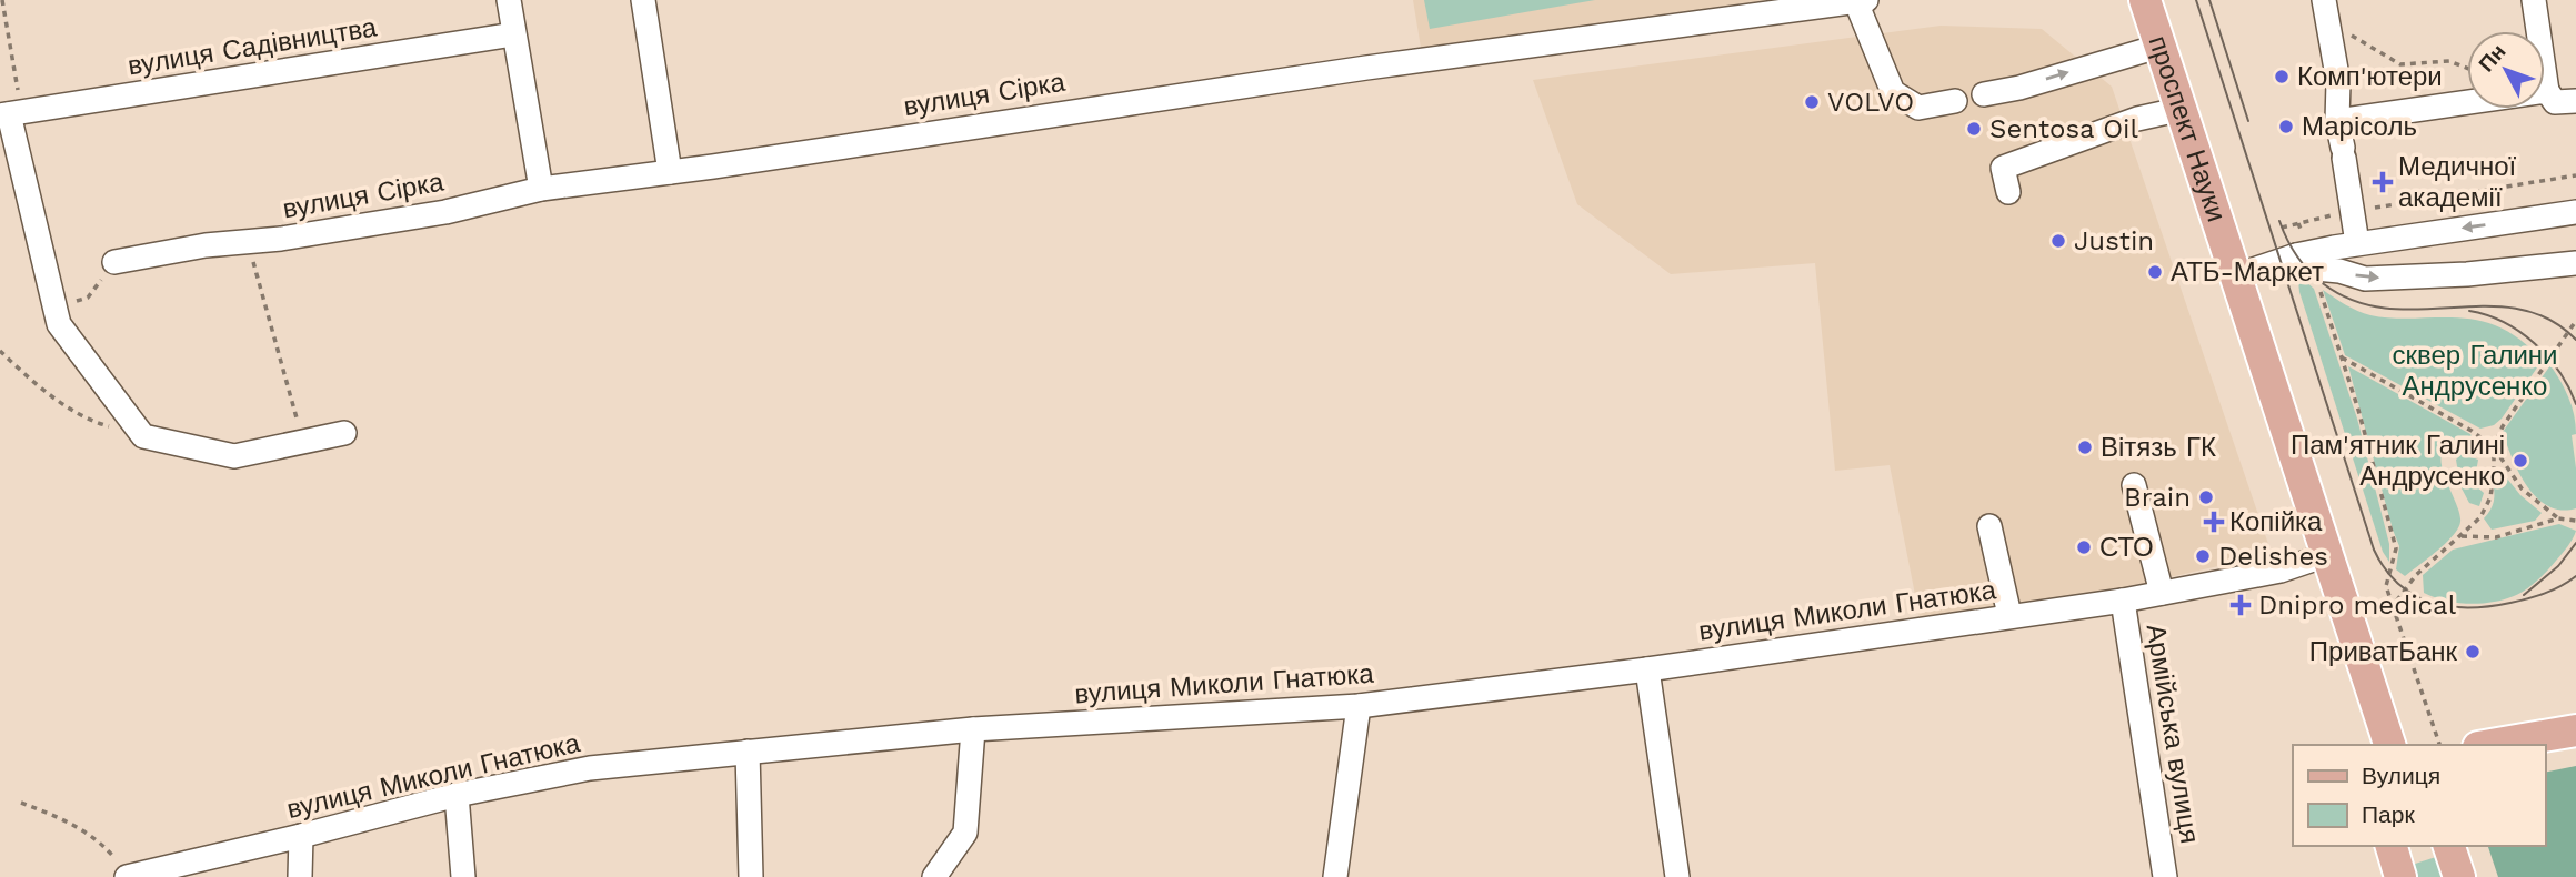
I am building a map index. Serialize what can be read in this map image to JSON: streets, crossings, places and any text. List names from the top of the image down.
{
  "streets": {
    "main road": ["проспект Науки"],
    "street": [
      "вулиця Садівництва",
      "вулиця Сірка",
      "вулиця Миколи Гнатюка",
      "Армійська вулиця"
    ]
  },
  "crossings": [
    ["проспект Науки", "вулиця Миколи Гнатюка"],
    ["вулиця Миколи Гнатюка", "Армійська вулиця"]
  ],
  "parks": ["сквер Галини Андрусенко"],
  "places": {
    "other": [
      "Комп'ютери",
      "VOLVO",
      "Марісоль",
      "Sentosa Oil",
      "Justin",
      "АТБ-Маркет",
      "Вітязь ГК",
      "Пам'ятник Галині Андрусенко",
      "Brain",
      "СТО",
      "Delishes",
      "ПриватБанк"
    ],
    "health": ["Медичної академії", "Копійка", "Dnipro medical"]
  },
  "legend": ["Вулиця", "Парк"],
  "north": "top left"
}
